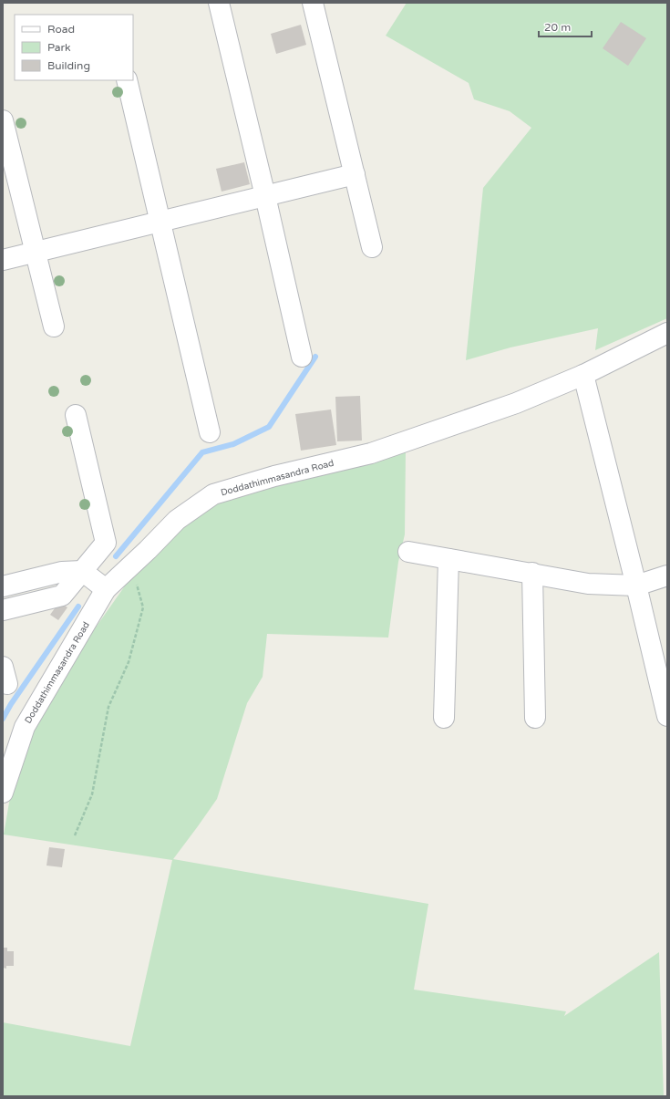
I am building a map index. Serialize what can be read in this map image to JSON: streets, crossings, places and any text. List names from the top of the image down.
{
  "streets": {
    "street": ["Doddathimmasandra Road"]
  },
  "legend": ["Road", "Park", "Building"],
  "scale_bar": "20 m"
}
